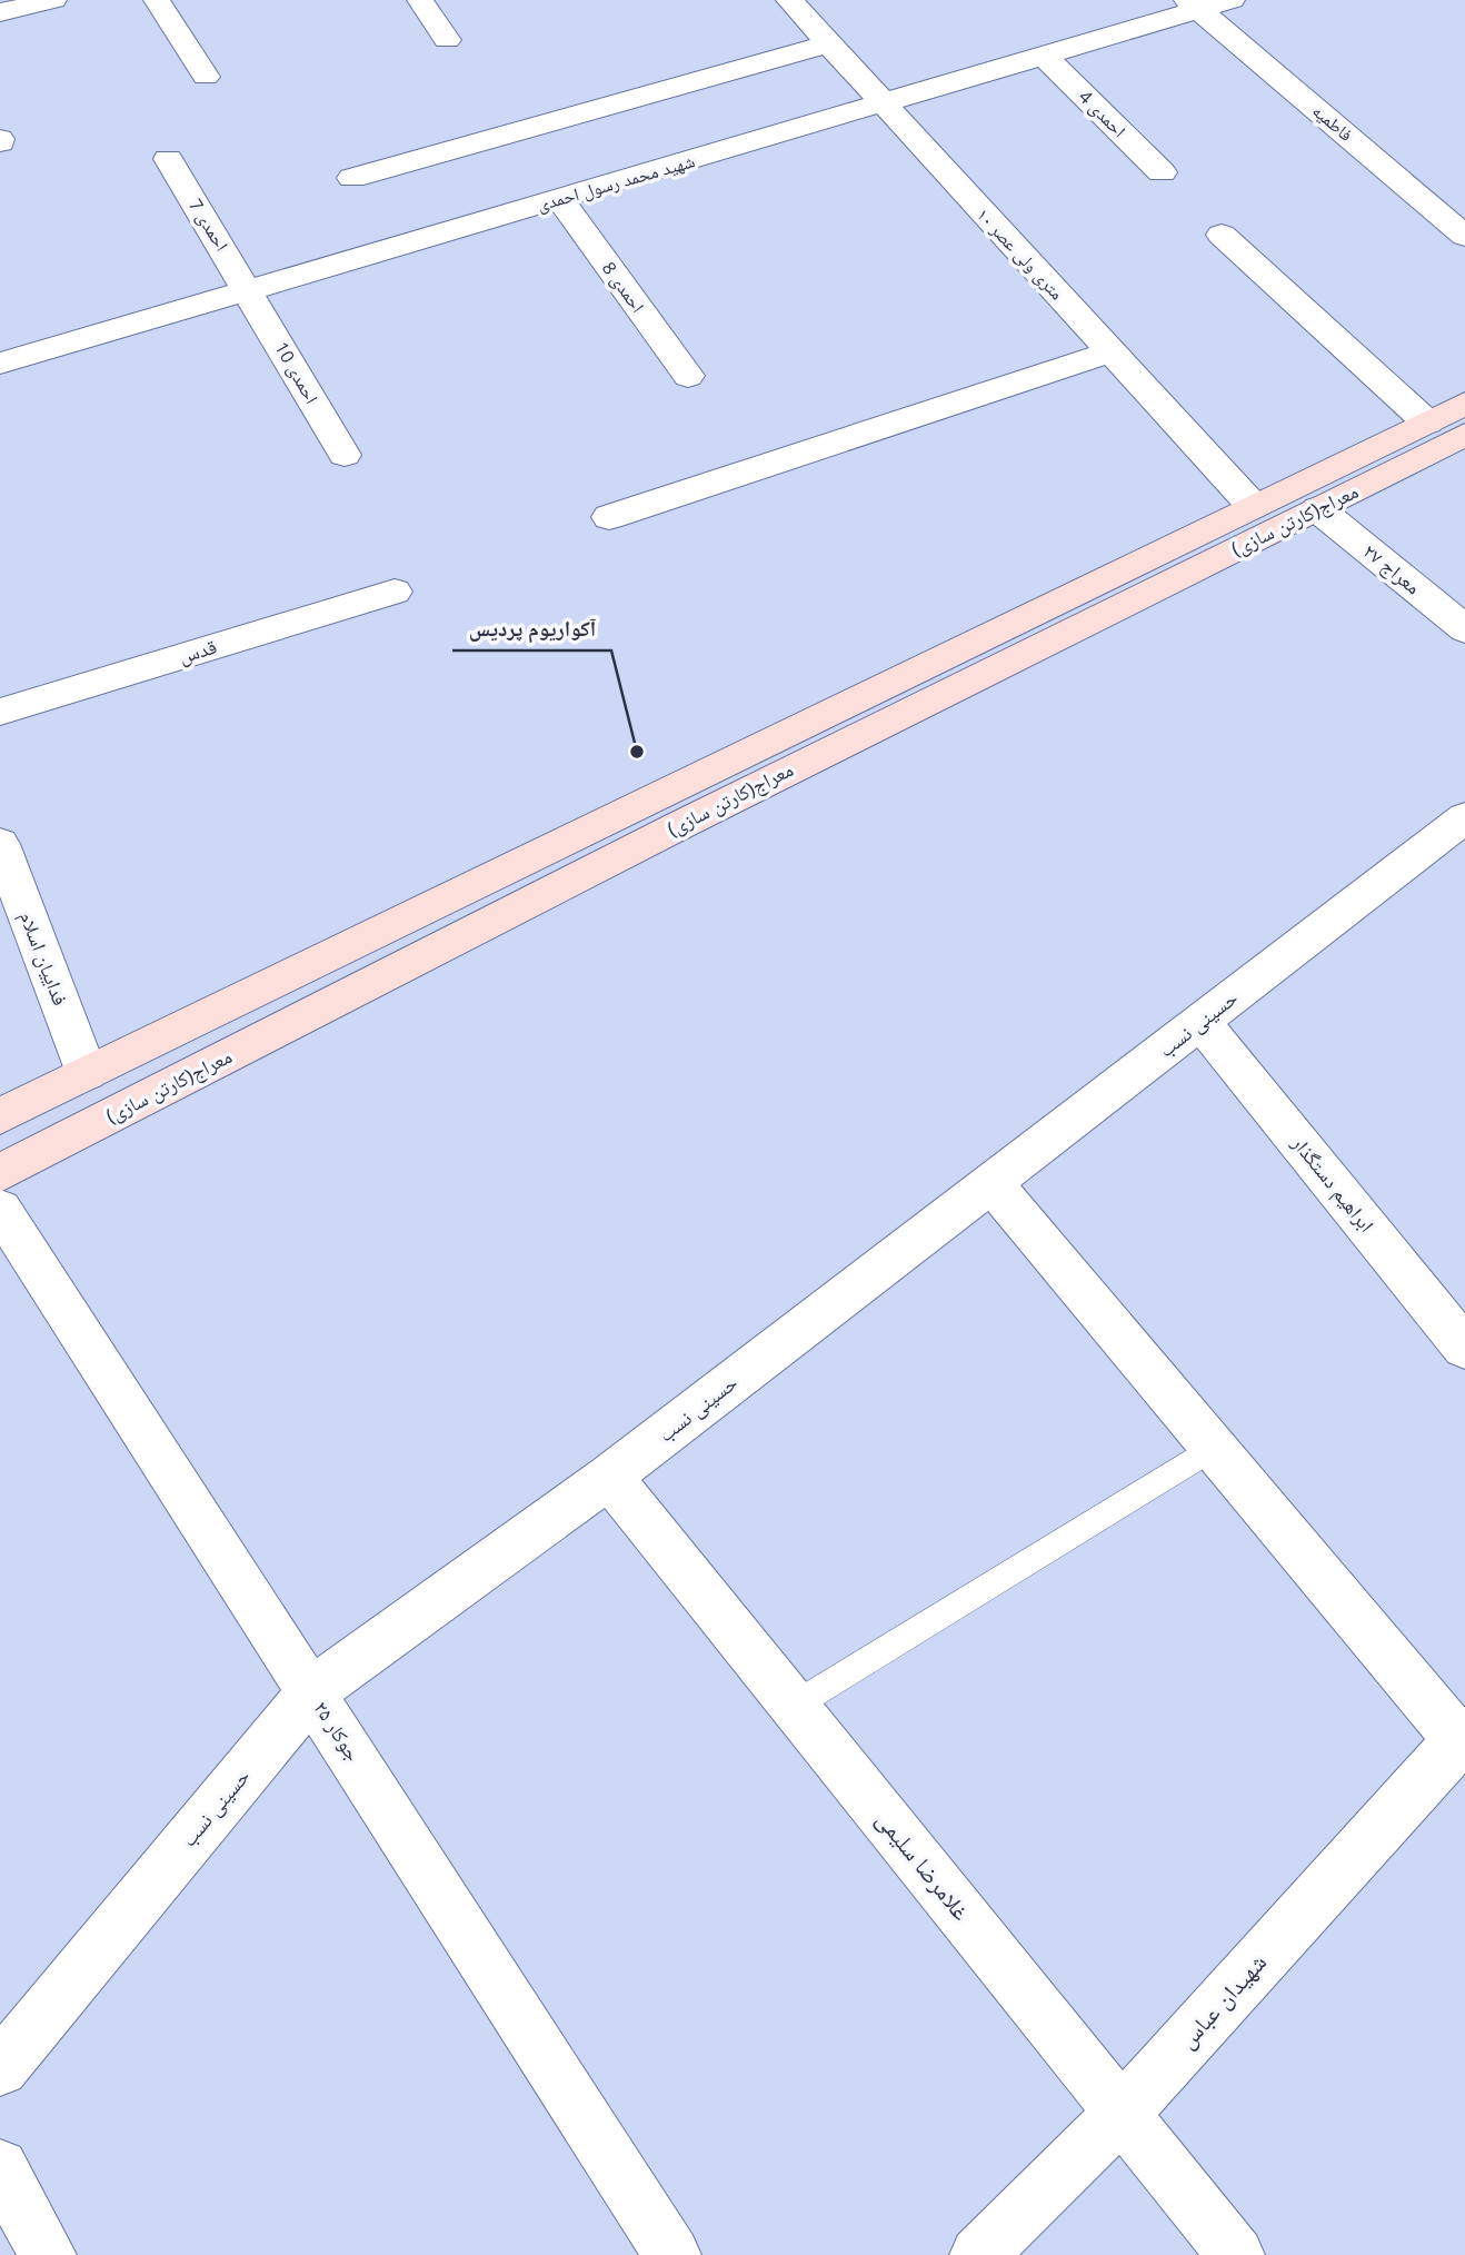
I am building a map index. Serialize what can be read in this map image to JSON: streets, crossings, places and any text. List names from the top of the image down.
{
  "streets": {
    "street": [
      "احمدی 4",
      "فاطمیه",
      "شهید محمد رسول احمدی",
      "احمدی 7",
      "۱۰ متری ولی عصر",
      "احمدی 8",
      "احمدی 10",
      "معراج(کارتن سازی)",
      "معراج ۲۷",
      "قدس",
      "فداییان اسلام",
      "حسینی نسب",
      "ابراهیم دستگذار",
      "جوکار ۲۵",
      "غلامرضا سلیمی",
      "شهیدان عباس"
    ]
  },
  "crossings": [
    ["احمدی 4", "شهید محمد رسول احمدی"],
    ["فاطمیه", "شهید محمد رسول احمدی"],
    ["شهید محمد رسول احمدی", "احمدی 7"],
    ["شهید محمد رسول احمدی", "۱۰ متری ولی عصر"],
    ["شهید محمد رسول احمدی", "احمدی 8"],
    ["شهید محمد رسول احمدی", "احمدی 10"],
    ["احمدی 7", "احمدی 10"],
    ["۱۰ متری ولی عصر", "معراج(کارتن سازی)"],
    ["معراج(کارتن سازی)", "معراج ۲۷"],
    ["معراج(کارتن سازی)", "فداییان اسلام"],
    ["حسینی نسب", "ابراهیم دستگذار"],
    ["حسینی نسب", "جوکار ۲۵"],
    ["حسینی نسب", "غلامرضا سلیمی"],
    ["غلامرضا سلیمی", "شهیدان عباس"]
  ],
  "places": ["آکواریوم پردیس"]
}
